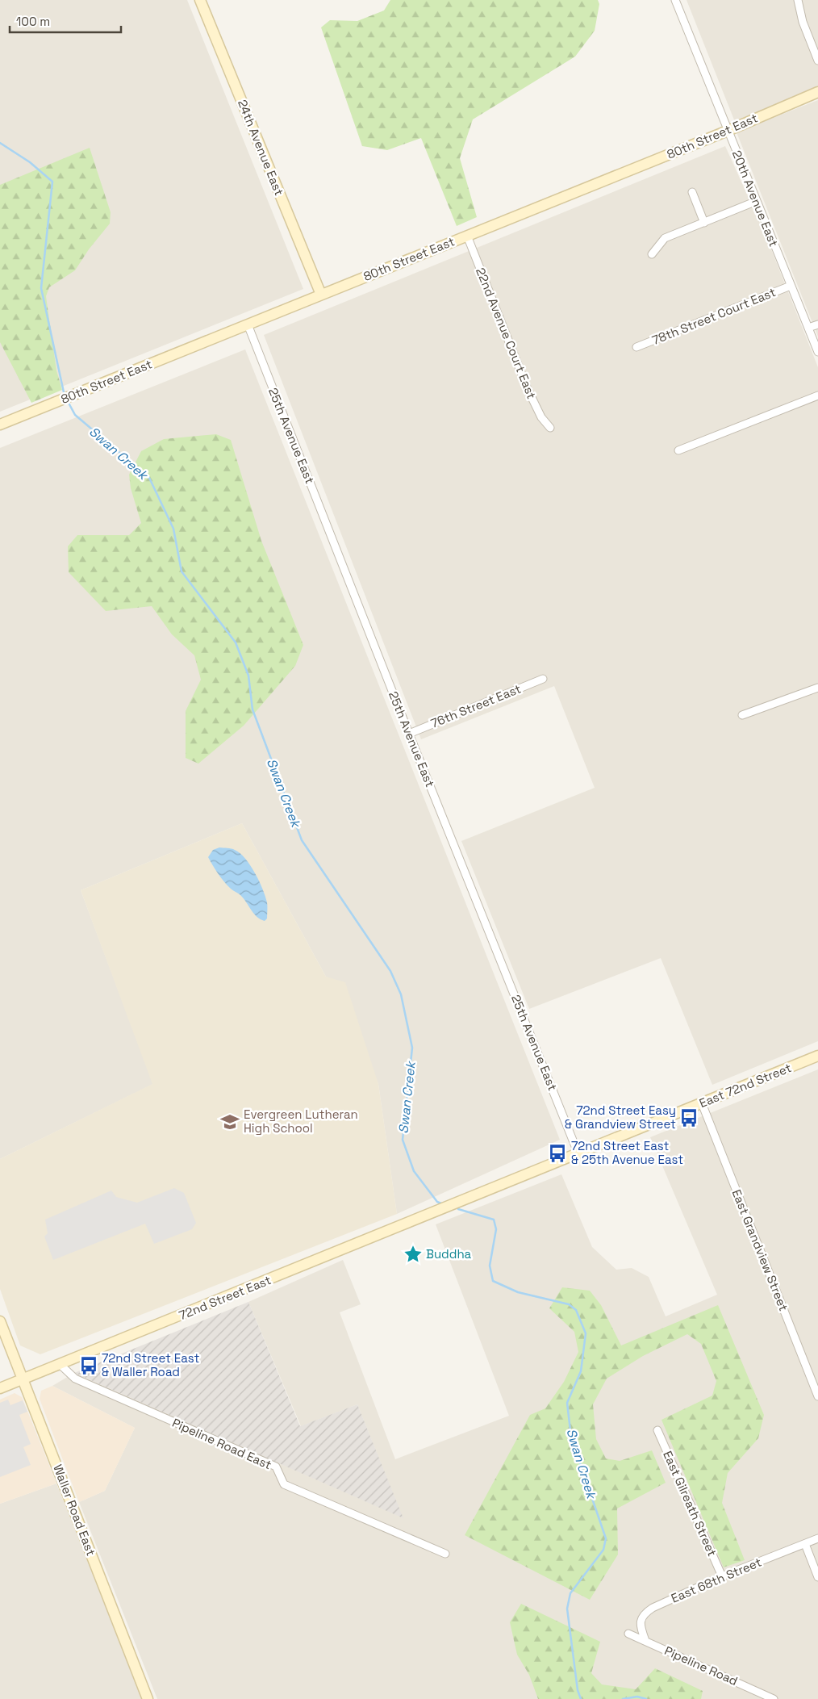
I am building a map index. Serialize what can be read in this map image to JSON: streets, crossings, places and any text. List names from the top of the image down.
{
  "streets": {
    "street": [
      "80th Street East",
      "24th Avenue East",
      "20th Avenue East",
      "78th Street Court East",
      "22nd Avenue Court East",
      "25th Avenue East",
      "76th Street East",
      "East 72nd Street",
      "East Grandview Street",
      "72nd Street East",
      "Pipeline Road East",
      "East Gilreath Street",
      "Waller Road East",
      "East 68th Street",
      "Pipeline Road"
    ]
  },
  "crossings": [
    ["80th Street East", "24th Avenue East"],
    ["80th Street East", "20th Avenue East"],
    ["80th Street East", "22nd Avenue Court East"],
    ["80th Street East", "25th Avenue East"],
    ["20th Avenue East", "78th Street Court East"],
    ["25th Avenue East", "76th Street East"],
    ["25th Avenue East", "East 72nd Street"],
    ["East 72nd Street", "East Grandview Street"],
    ["East 72nd Street", "72nd Street East"],
    ["72nd Street East", "Pipeline Road East"],
    ["72nd Street East", "Waller Road East"],
    ["East Gilreath Street", "East 68th Street"],
    ["East 68th Street", "Pipeline Road"]
  ],
  "water": ["Swan Creek"],
  "places": {
    "bus stop": ["72nd Street Easy & Grandview Street", "72nd Street East & 25th Avenue East", "72nd Street East & Waller Road"],
    "school or university": ["Evergreen Lutheran High School"],
    "place": ["Buddha"]
  },
  "scale_bar": "100 m"
}
